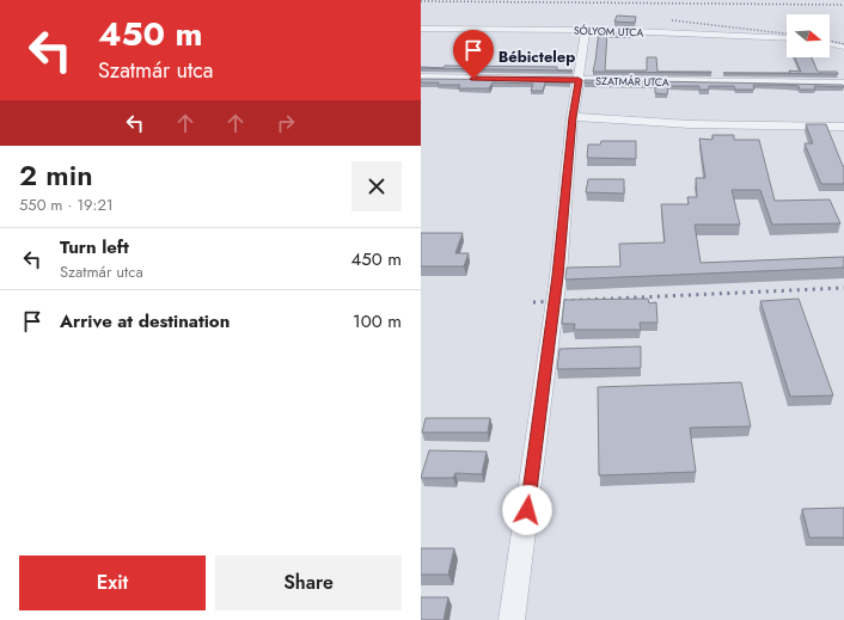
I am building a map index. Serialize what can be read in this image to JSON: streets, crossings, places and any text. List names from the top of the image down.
{
  "streets": {
    "street": ["SÓLYOM UTCA", "SZATMÁR UTCA"]
  },
  "districts": ["Bébictelep"],
  "north": "right",
  "page": {
    "turn": ["450 m", "Szatmár utca"],
    "heading": ["2 min", "550 m · 19:21"],
    "list": [
      {
        "name": "Turn left",
        "note": "Szatmár utca",
        "value": "450 m"
      },
      {
        "name": "Arrive at destination",
        "value": "100 m"
      }
    ],
    "buttons": ["Exit", "Share"]
  }
}
